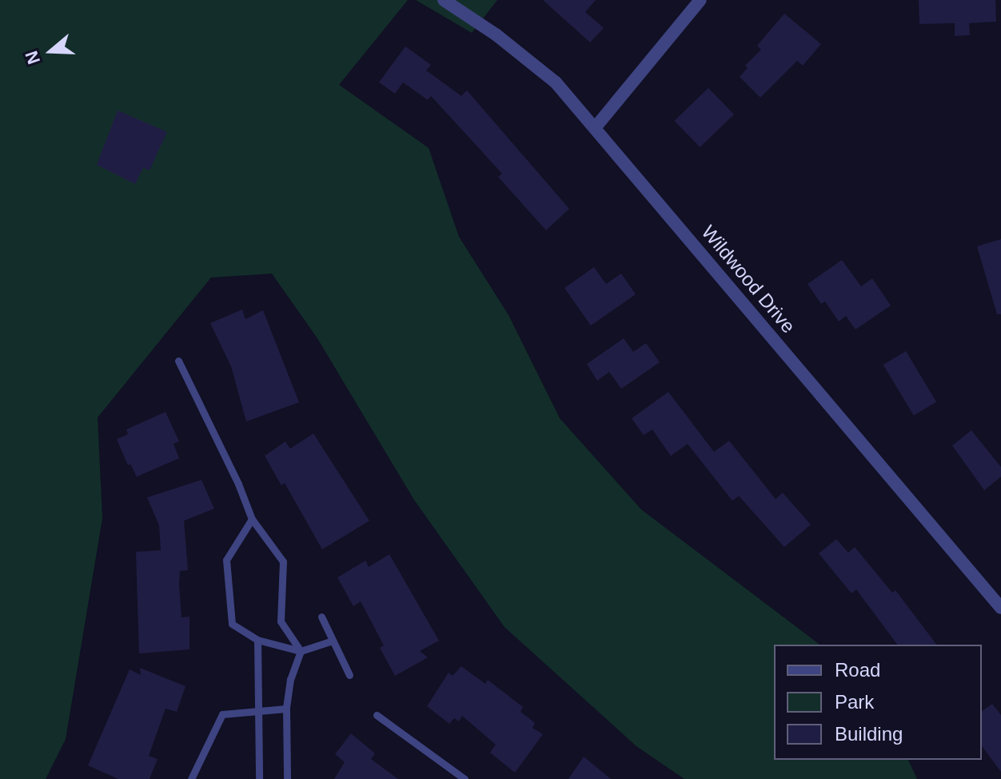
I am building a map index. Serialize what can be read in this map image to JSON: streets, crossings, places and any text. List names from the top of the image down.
{
  "streets": {
    "street": ["Wildwood Drive"]
  },
  "legend": ["Road", "Park", "Building"],
  "north": "left"
}
